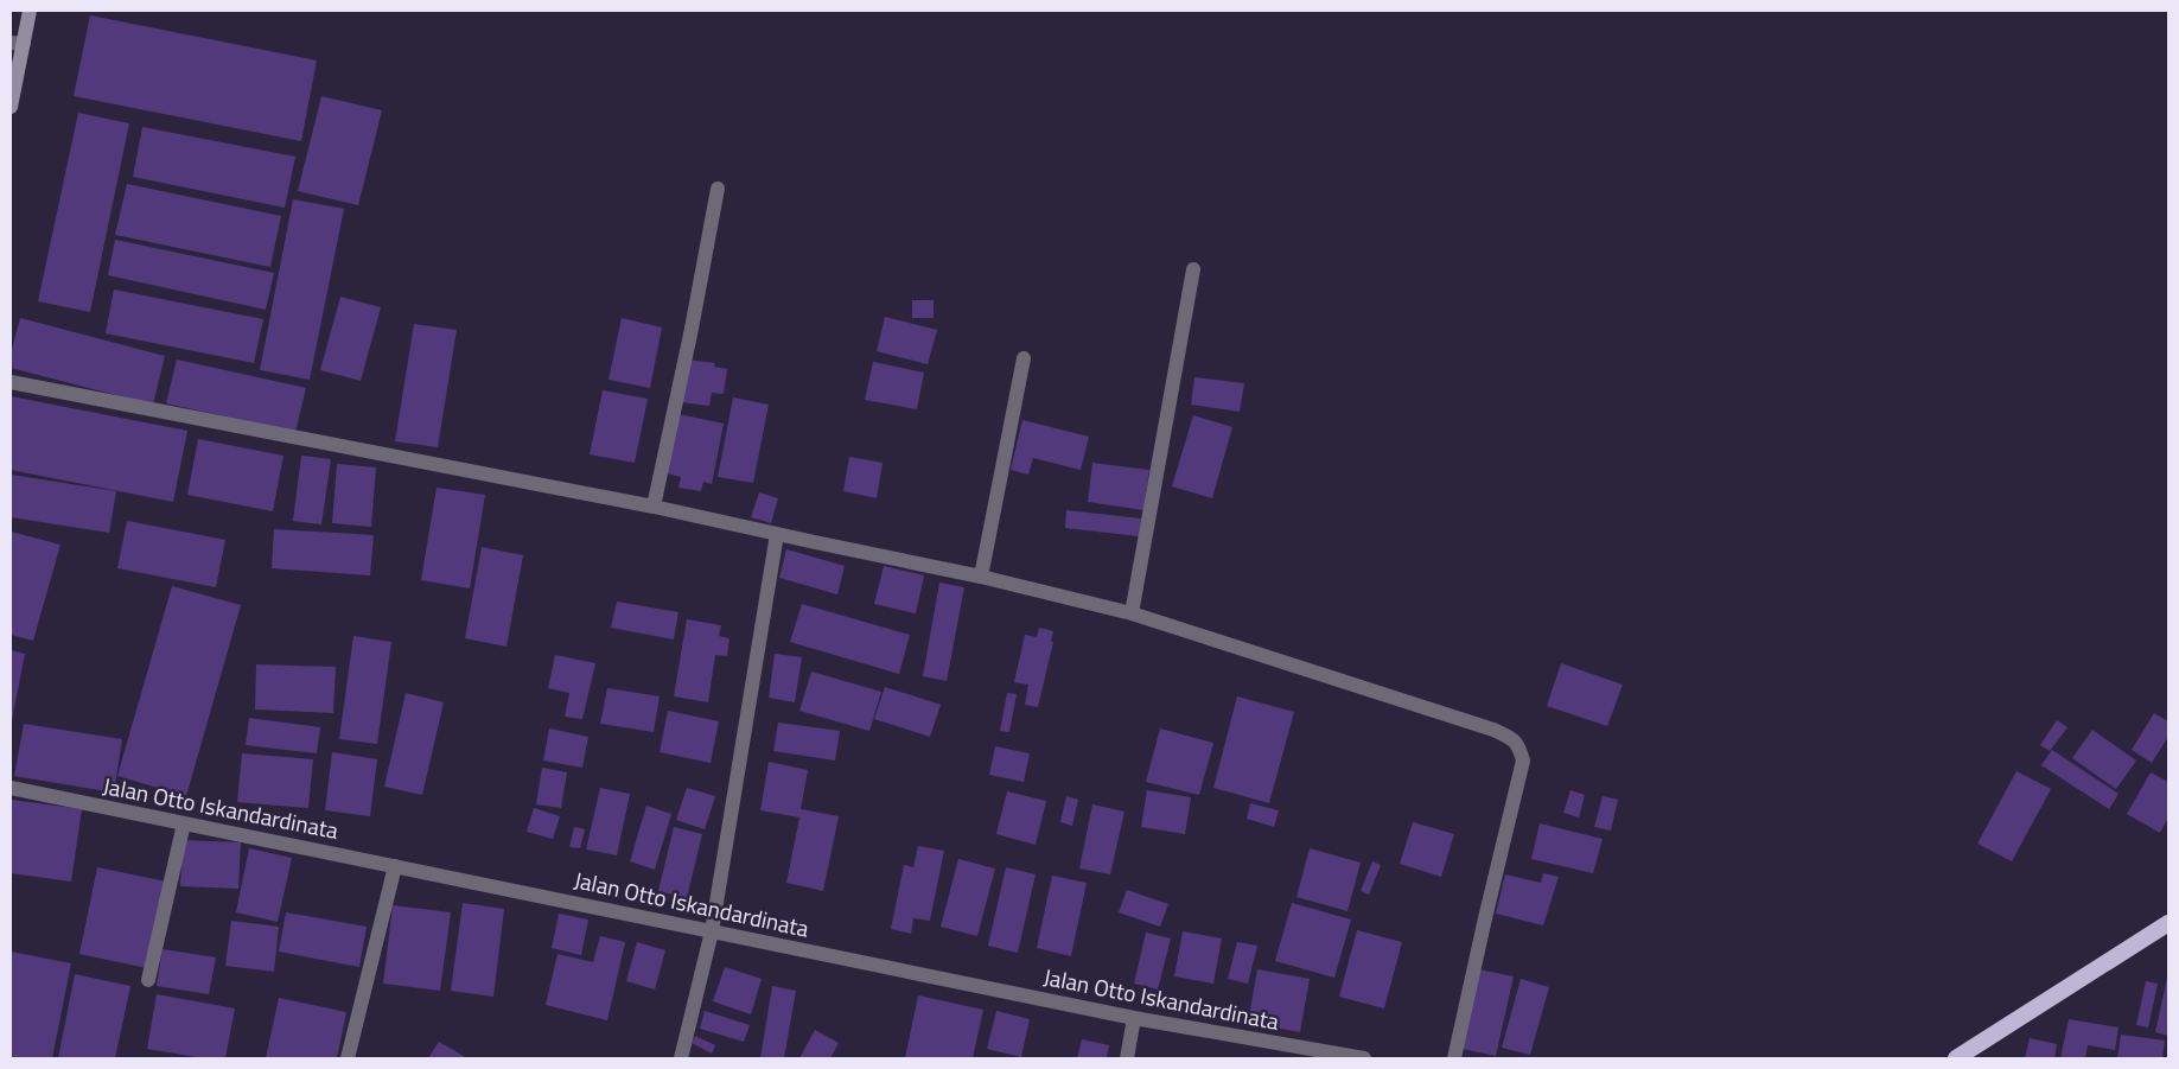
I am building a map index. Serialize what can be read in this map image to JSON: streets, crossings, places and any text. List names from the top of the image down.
{
  "streets": {
    "street": ["Jalan Otto Iskandardinata"]
  }
}
